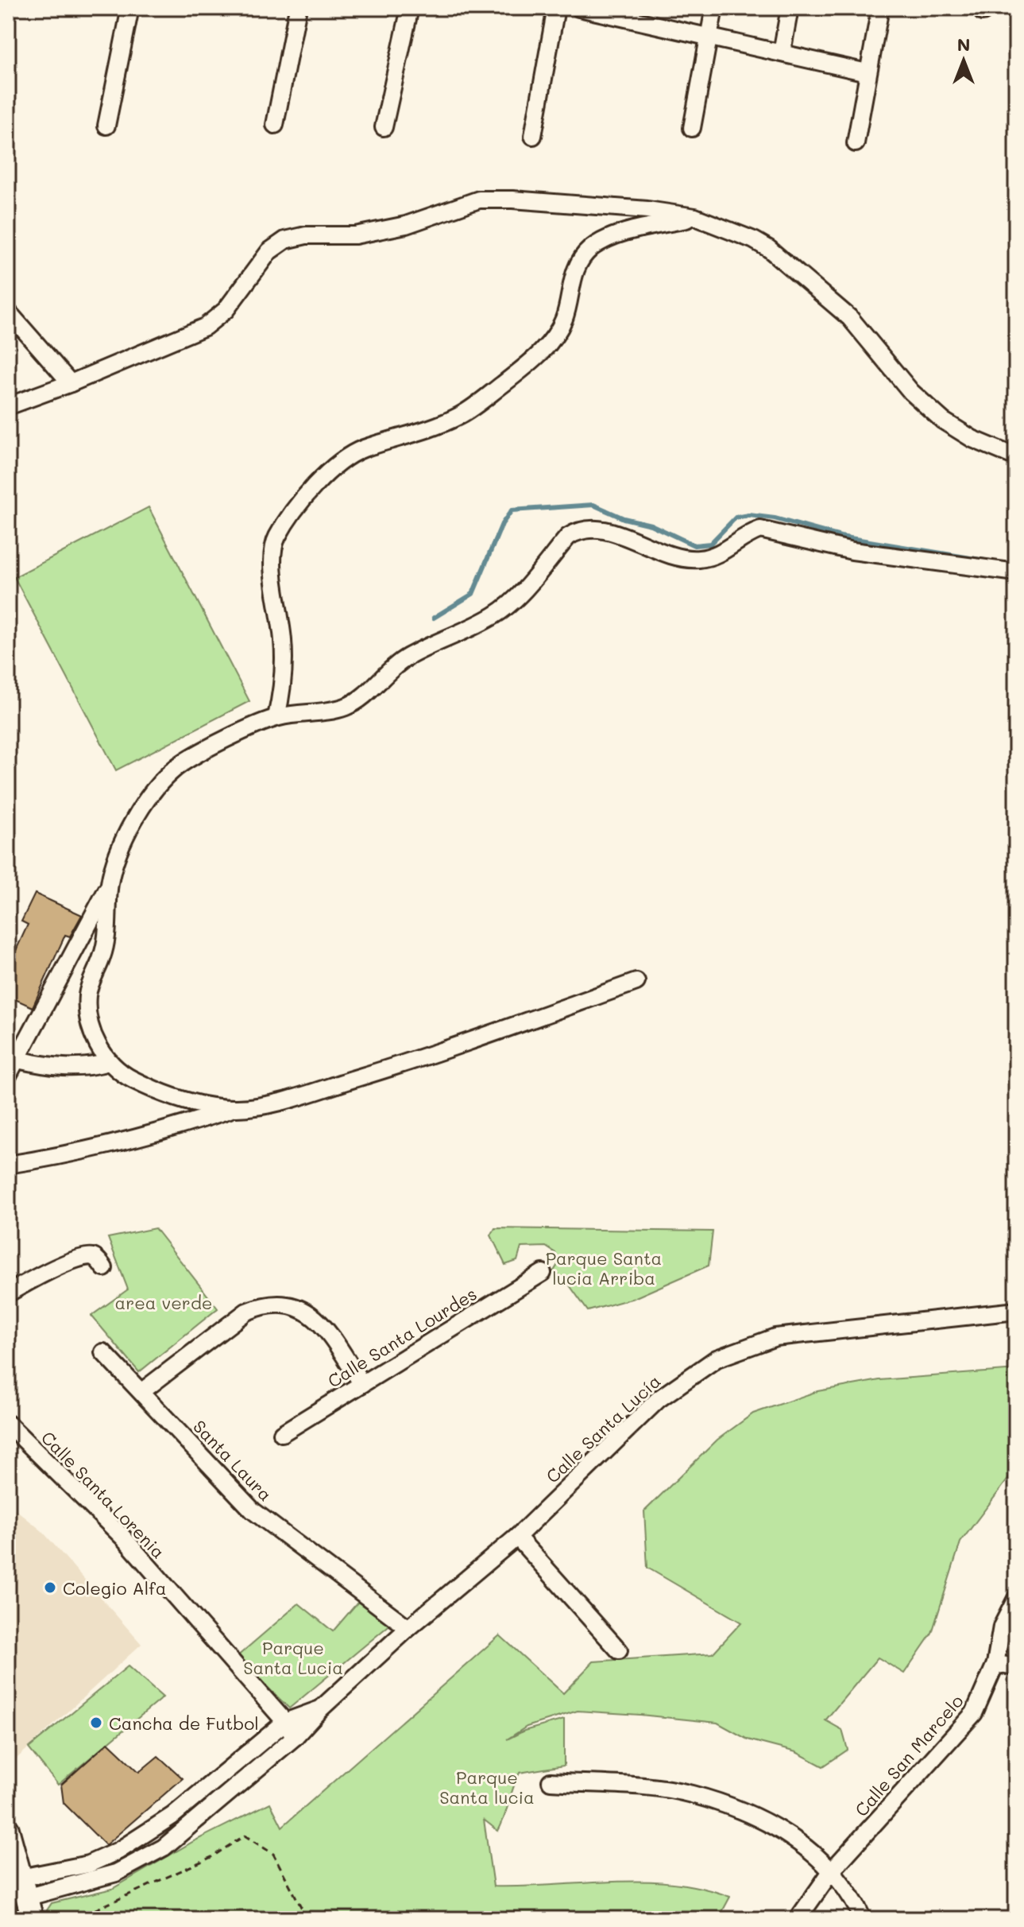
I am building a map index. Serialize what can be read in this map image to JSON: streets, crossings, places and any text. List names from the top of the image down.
{
  "streets": {
    "street": [
      "Calle Santa Lourdes",
      "Calle Santa Lucía",
      "Santa Laura",
      "Calle Santa Lorenia",
      "Calle San Marcelo"
    ]
  },
  "crossings": [
    ["Calle Santa Lucía", "Santa Laura"],
    ["Calle Santa Lucía", "Calle Santa Lorenia"]
  ],
  "parks": [
    "Parque Santa lucia Arriba",
    "area verde",
    "Parque Santa Lucia",
    "Parque Santa lucia"
  ],
  "places": ["Colegio Alfa", "Cancha de Futbol"],
  "north": "top"
}
